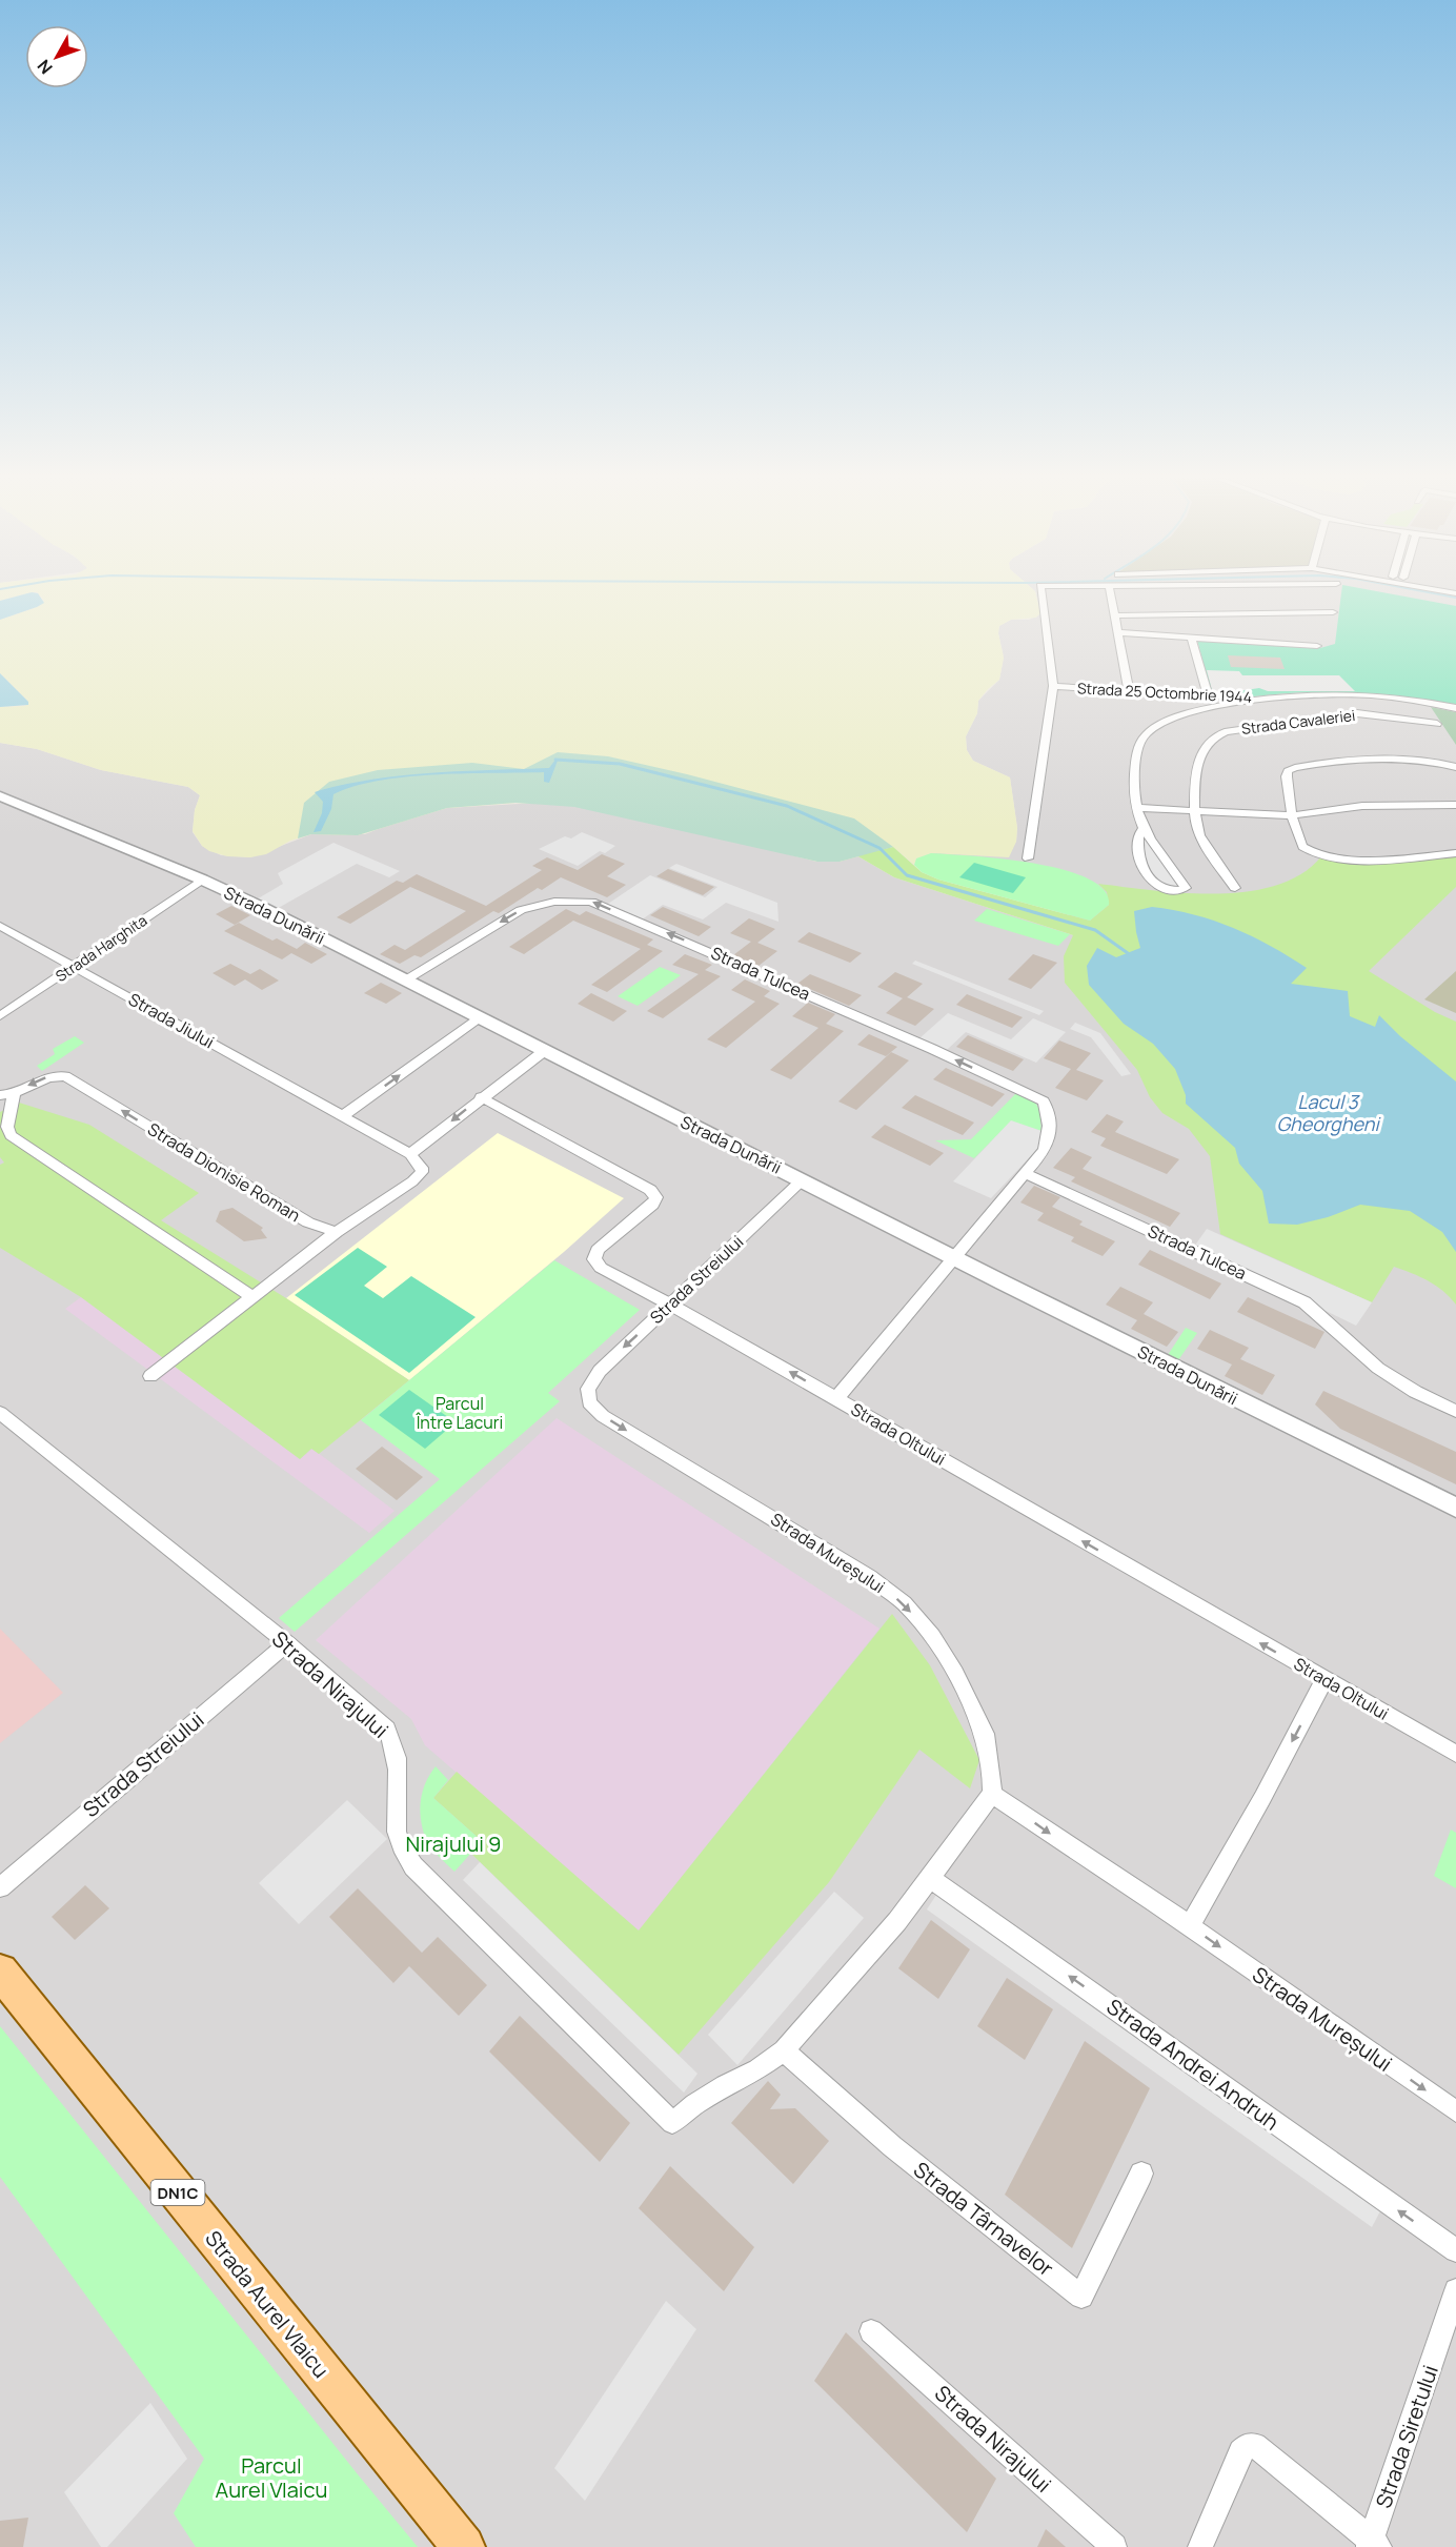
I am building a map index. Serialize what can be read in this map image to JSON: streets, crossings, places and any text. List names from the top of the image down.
{
  "streets": {
    "main road": ["DN1C", "Strada Aurel Vlaicu"],
    "street": [
      "Strada 25 Octombrie 1944",
      "Strada Cavaleriei",
      "Strada Dunării",
      "Strada Harghita",
      "Strada Tulcea",
      "Strada Jiului",
      "Strada Dionisie Roman",
      "Strada Streiului",
      "Strada Oltului",
      "Strada Mureșului",
      "Strada Nirajului",
      "Strada Andrei Andruh",
      "Strada Târnavelor",
      "Strada Siretului"
    ]
  },
  "crossings": [
    ["Strada Dunării", "Strada Harghita"],
    ["Strada Dunării", "Strada Tulcea"],
    ["Strada Dunării", "Strada Streiului"],
    ["Strada Harghita", "Strada Jiului"],
    ["Strada Tulcea", "Strada Oltului"],
    ["Strada Streiului", "Strada Oltului"],
    ["Strada Streiului", "Strada Mureșului"],
    ["Strada Streiului", "Strada Nirajului"],
    ["Strada Nirajului", "Strada Târnavelor"]
  ],
  "one_way": [
    "Strada Tulcea",
    "Strada Oltului",
    "Strada Mureșului",
    "Strada Andrei Andruh"
  ],
  "water": ["Lacul 3 Gheorgheni"],
  "parks": ["Parcul Între Lacuri", "Nirajului 9", "Parcul Aurel Vlaicu"],
  "north": "bottom left"
}
